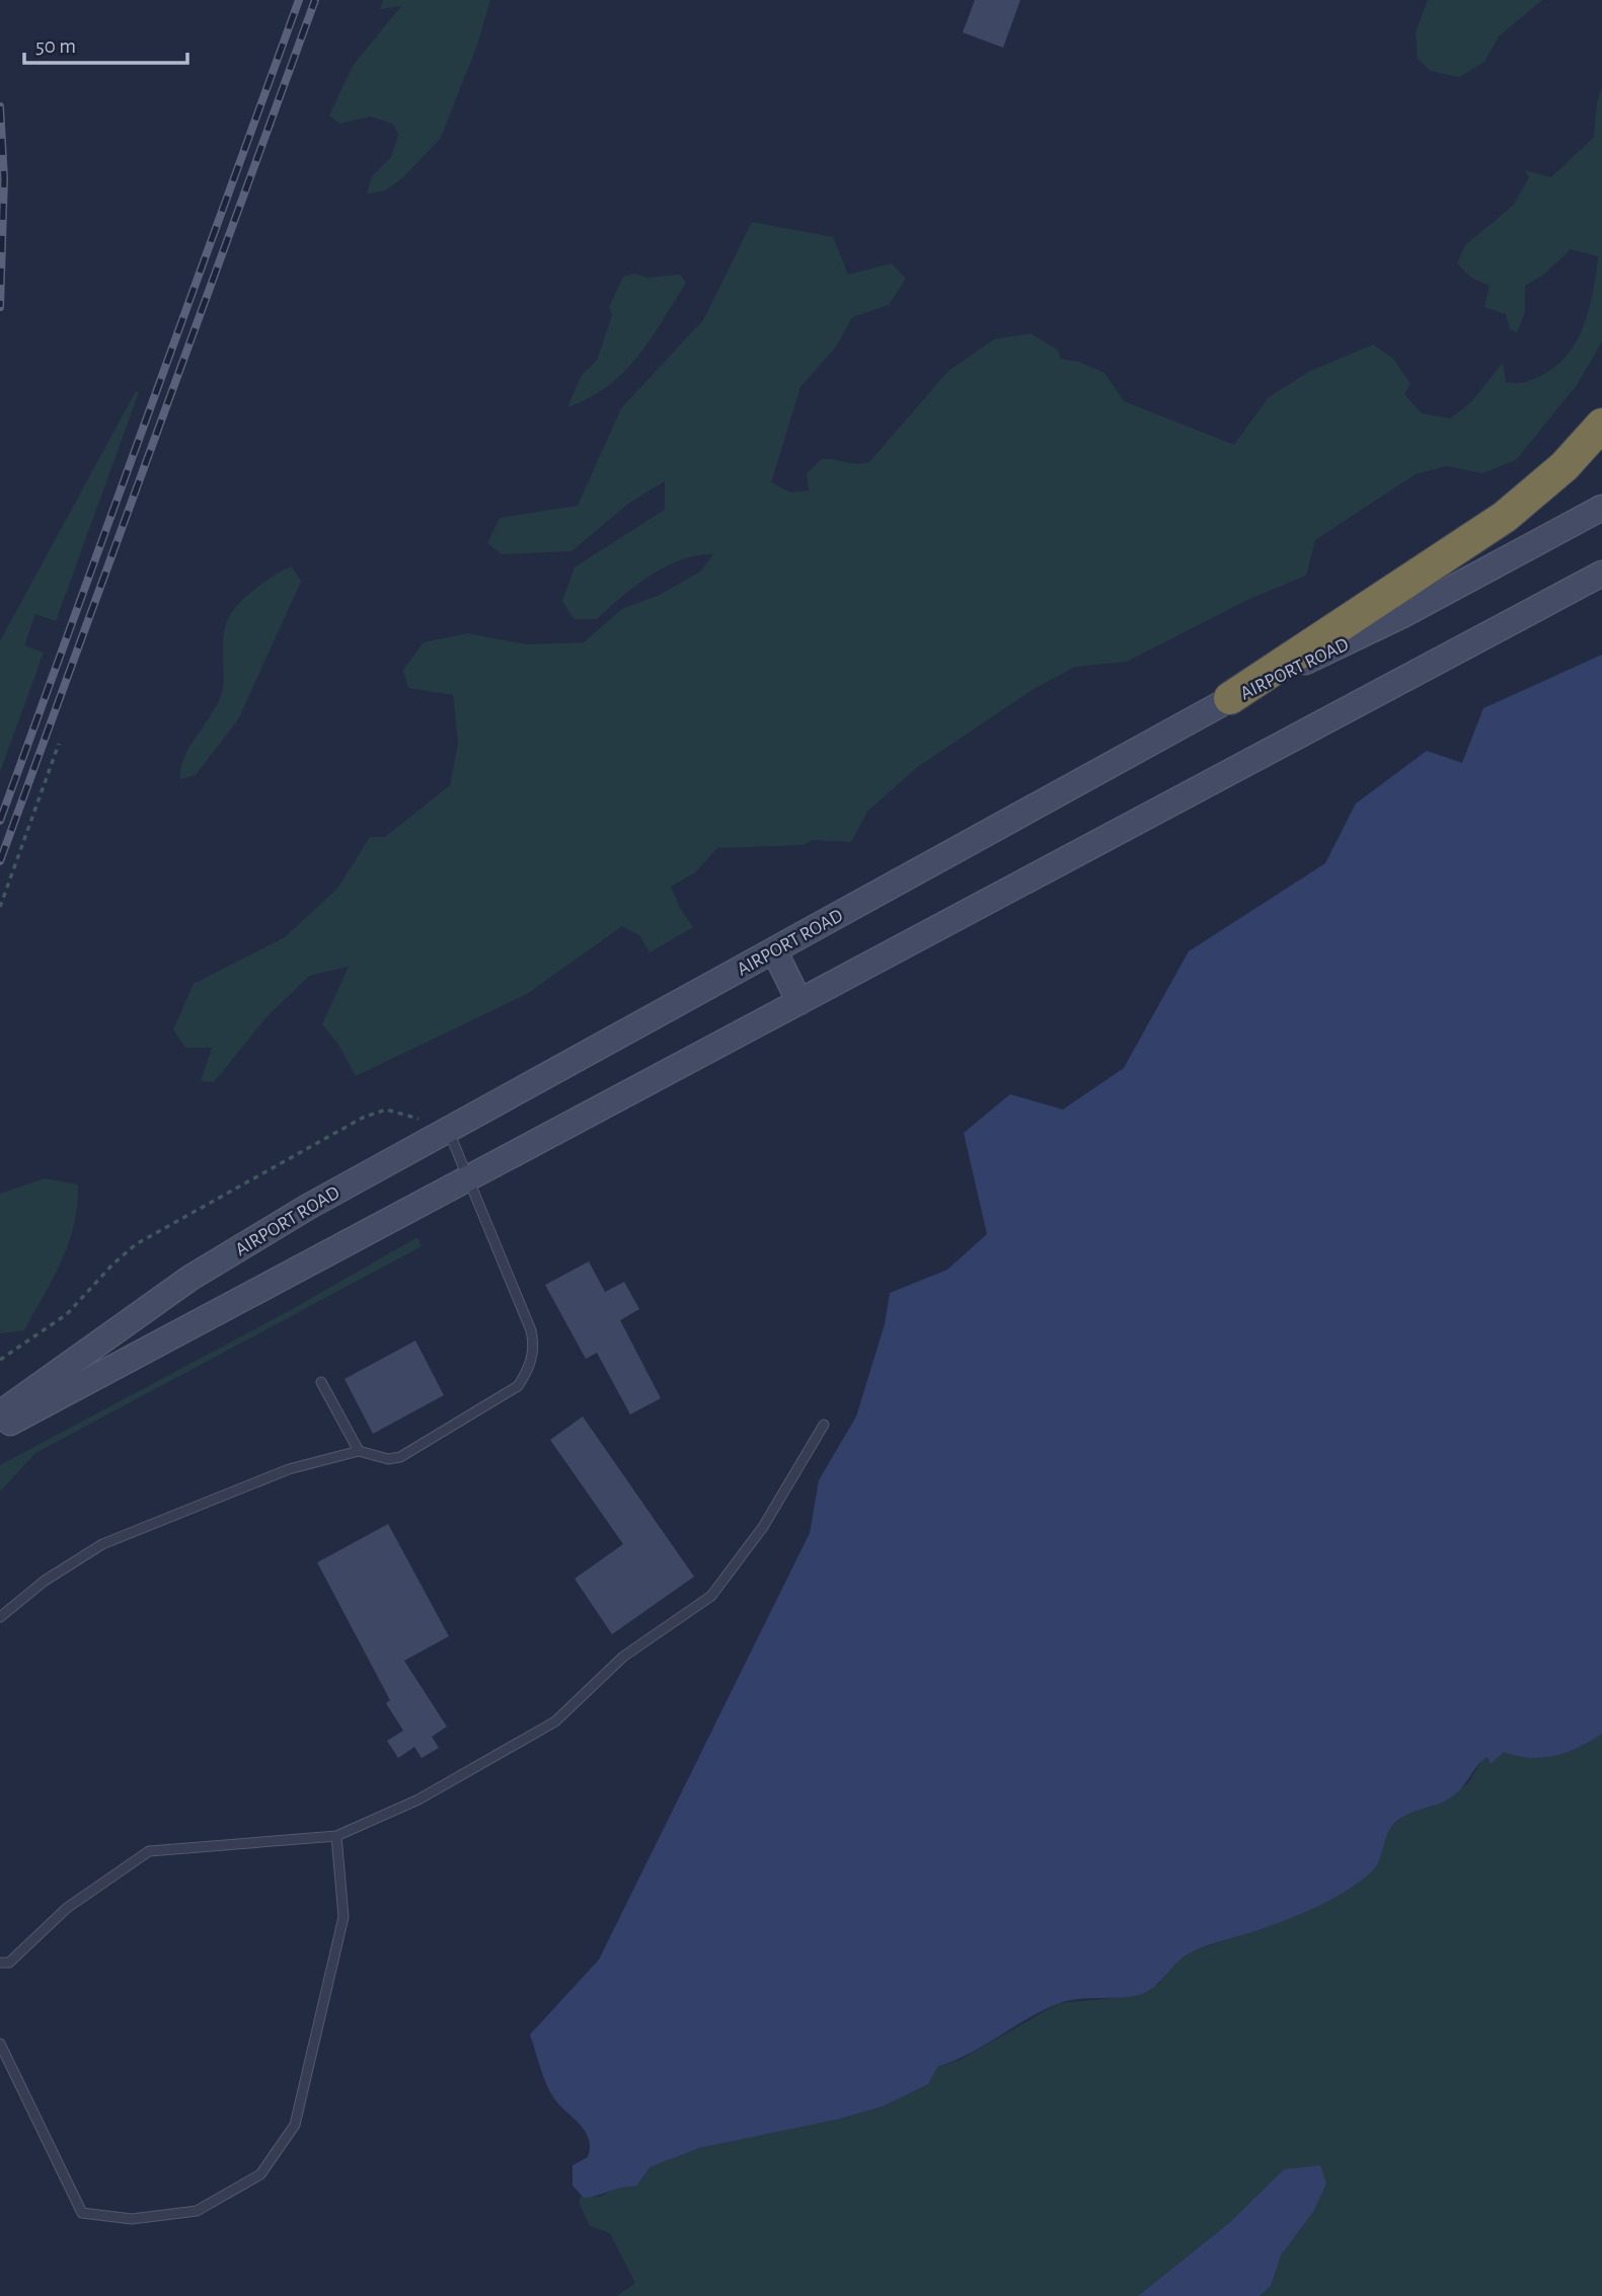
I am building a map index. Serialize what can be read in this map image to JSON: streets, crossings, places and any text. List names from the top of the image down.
{
  "streets": {
    "main road": ["AIRPORT ROAD"]
  },
  "scale_bar": "50 m"
}
